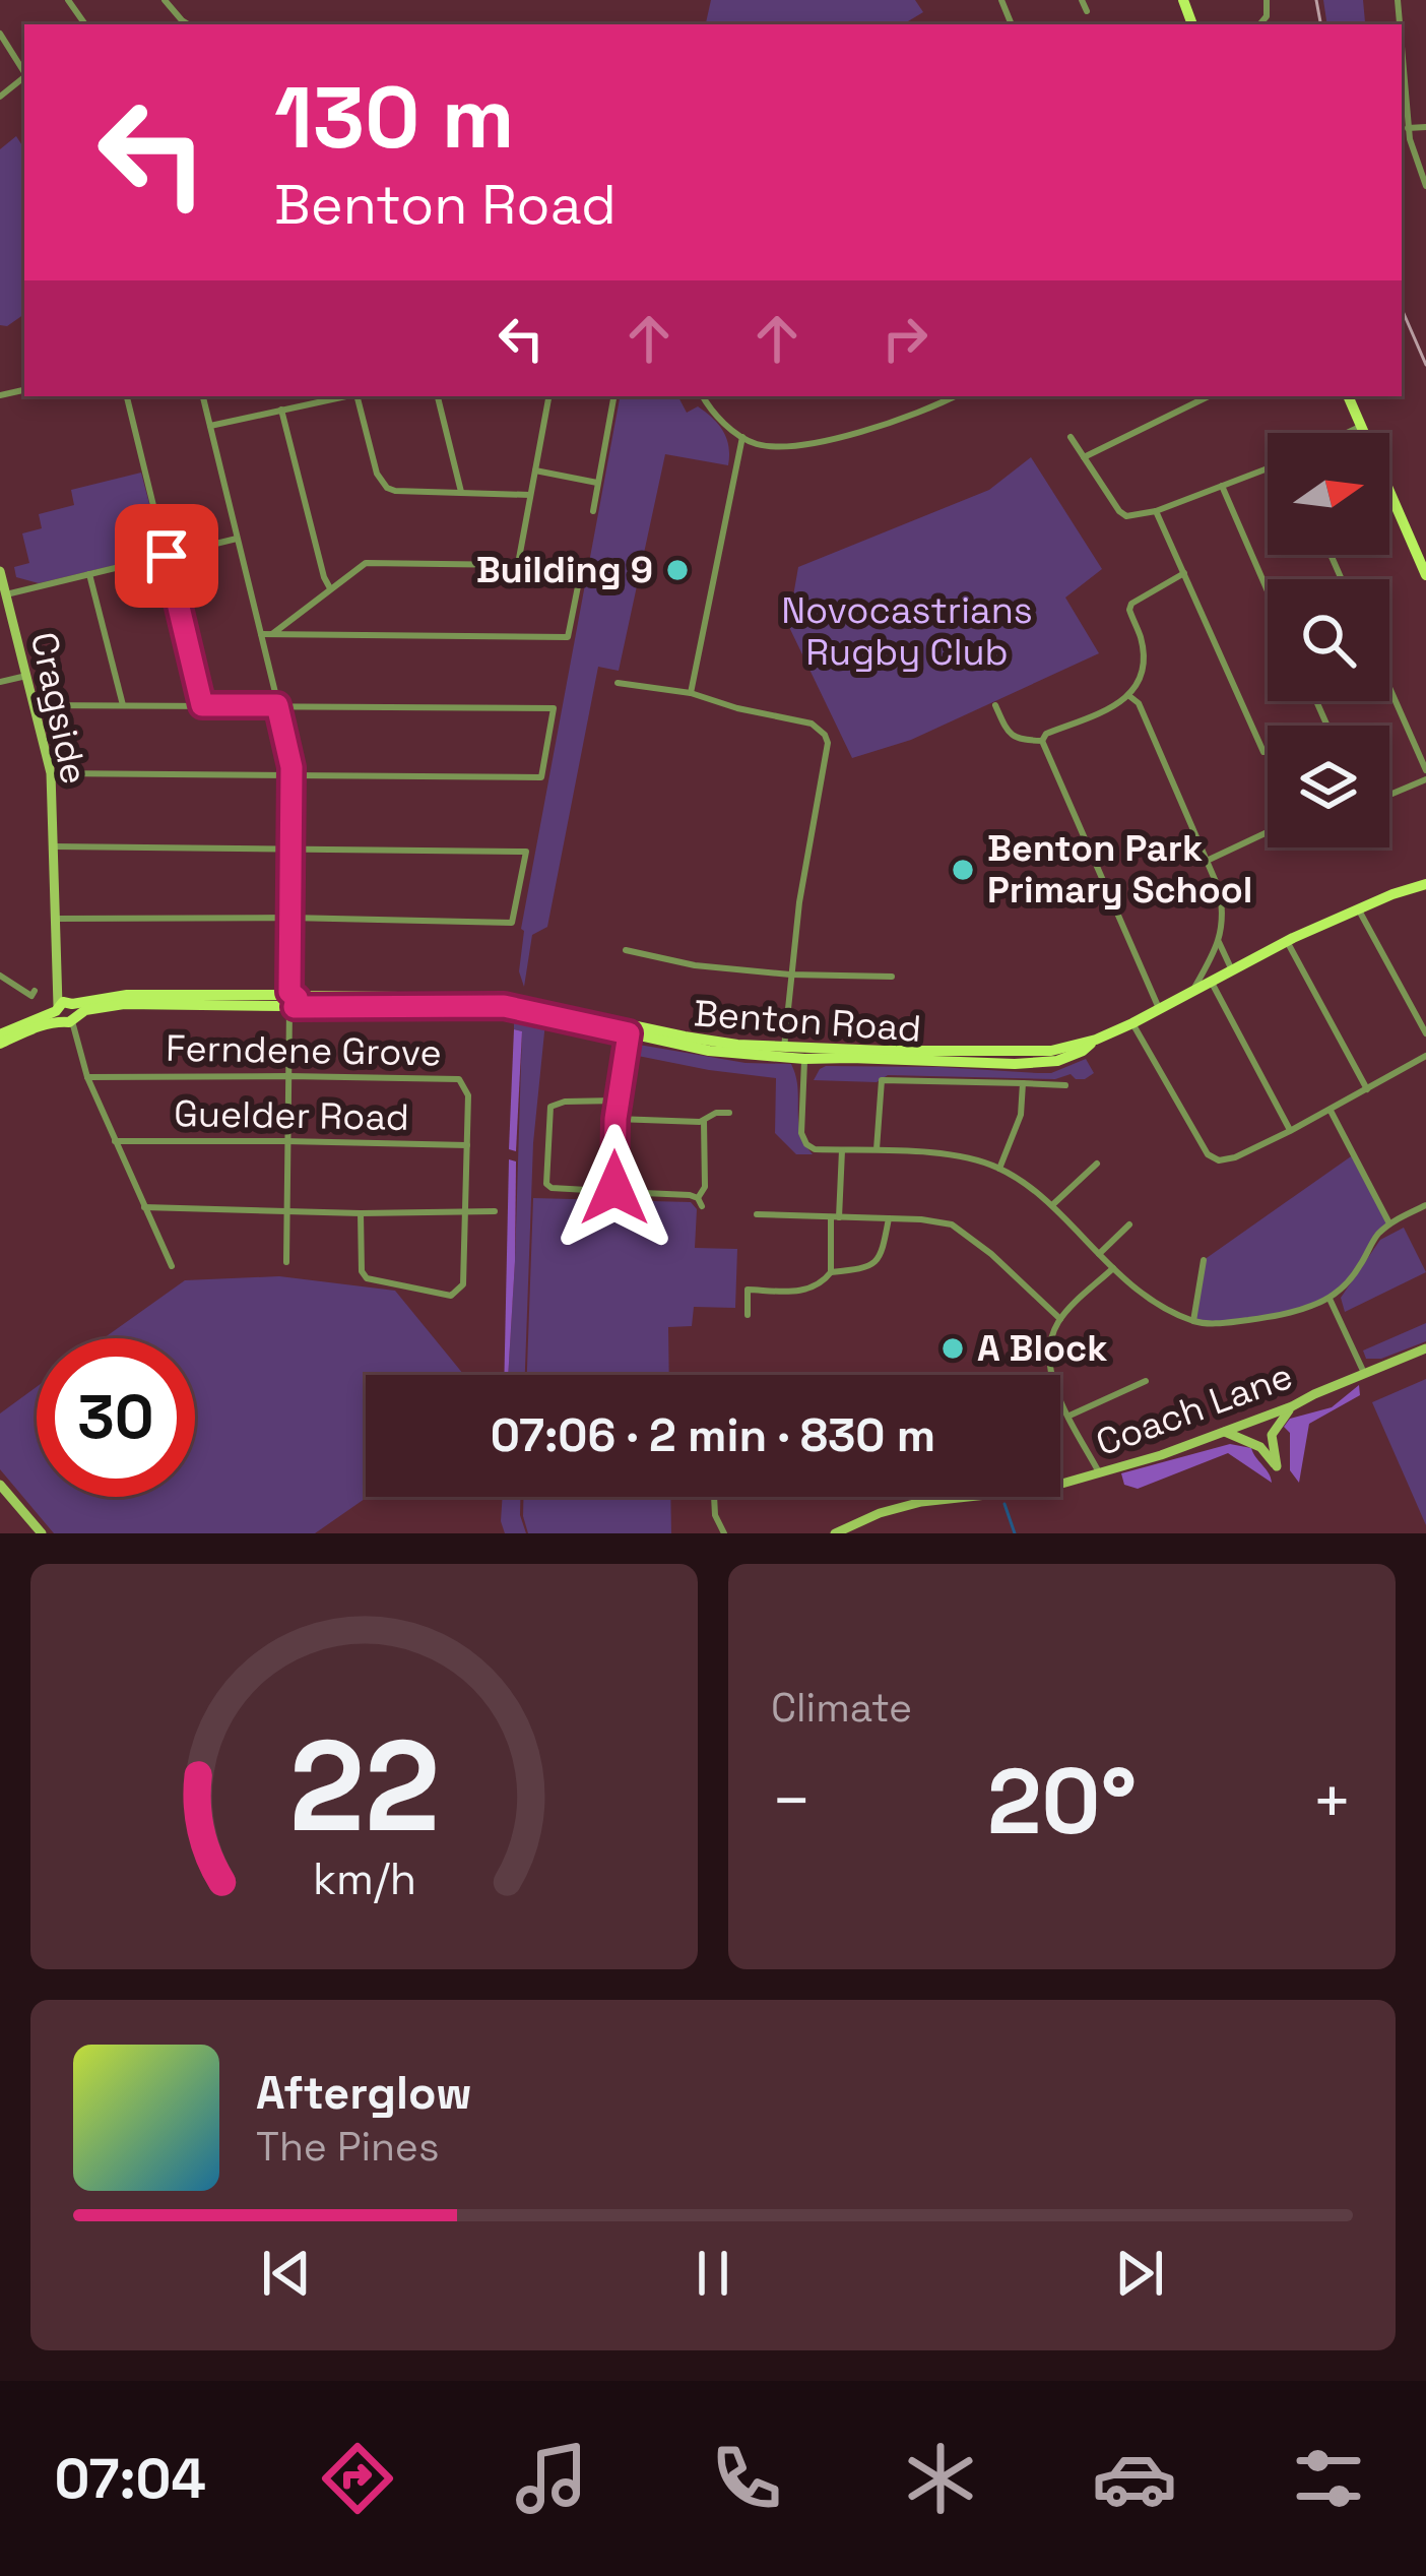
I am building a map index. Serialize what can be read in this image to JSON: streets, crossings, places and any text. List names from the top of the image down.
{
  "streets": {
    "main road": ["Benton Road"],
    "street": [
      "Cragside",
      "Ferndene Grove",
      "Guelder Road",
      "Coach Lane"
    ]
  },
  "crossings": [
    ["Cragside", "Benton Road"],
    ["Ferndene Grove", "Guelder Road"]
  ],
  "parks": ["Novocastrians Rugby Club"],
  "places": ["Building 9", "Benton Park Primary School", "A Block"],
  "north": "right",
  "page": {
    "turn": ["130 m", "Benton Road"],
    "limit": "30",
    "trip": "07:06 · 2 min · 830 m",
    "tile": "Climate",
    "heat": ["−", "20°", "+"],
    "song": ["Afterglow", "The Pines"],
    "tabs": "07:04",
    "gauge": ["22", "km/h"]
  }
}
